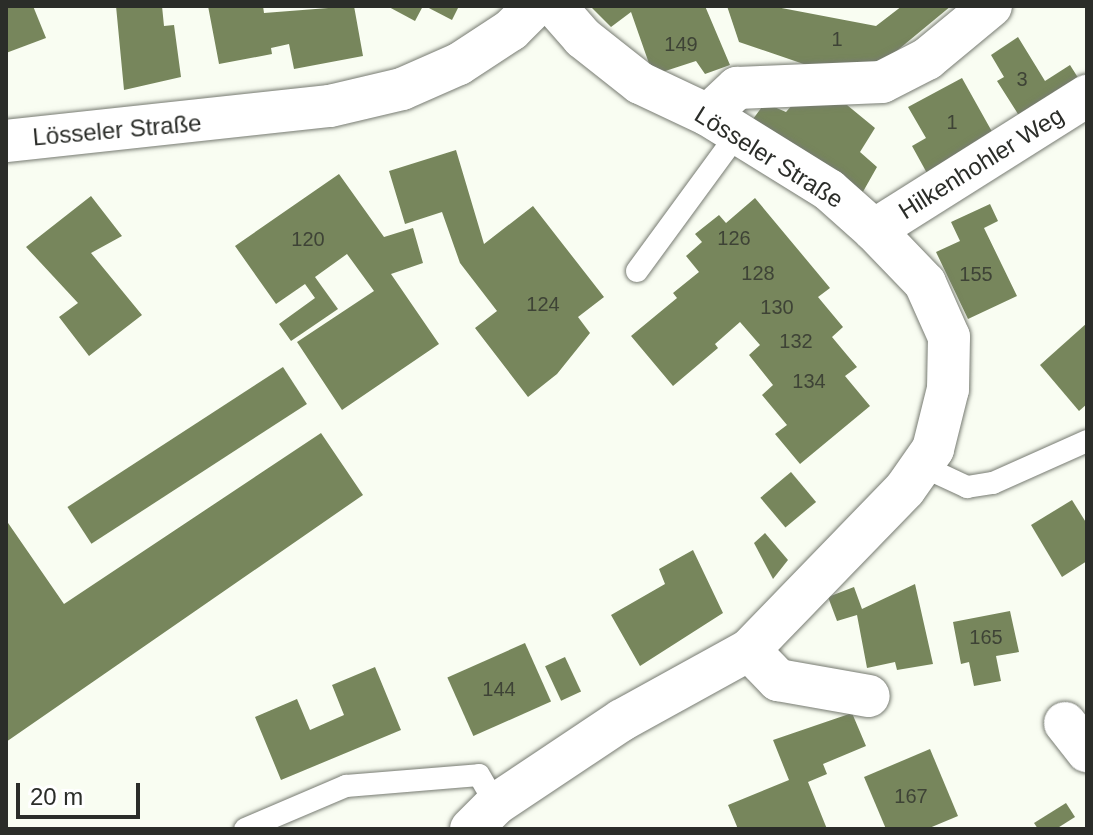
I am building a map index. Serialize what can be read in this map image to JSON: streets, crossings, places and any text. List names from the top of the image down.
{
  "streets": {
    "street": ["Lösseler Straße", "Hilkenhohler Weg"]
  },
  "crossings": [
    ["Lösseler Straße", "Hilkenhohler Weg"]
  ],
  "house_numbers": [
    "1",
    "149",
    "3",
    "1",
    "126",
    "120",
    "128",
    "155",
    "124",
    "130",
    "132",
    "134",
    "165",
    "144",
    "167"
  ],
  "scale_bar": "20 m"
}
